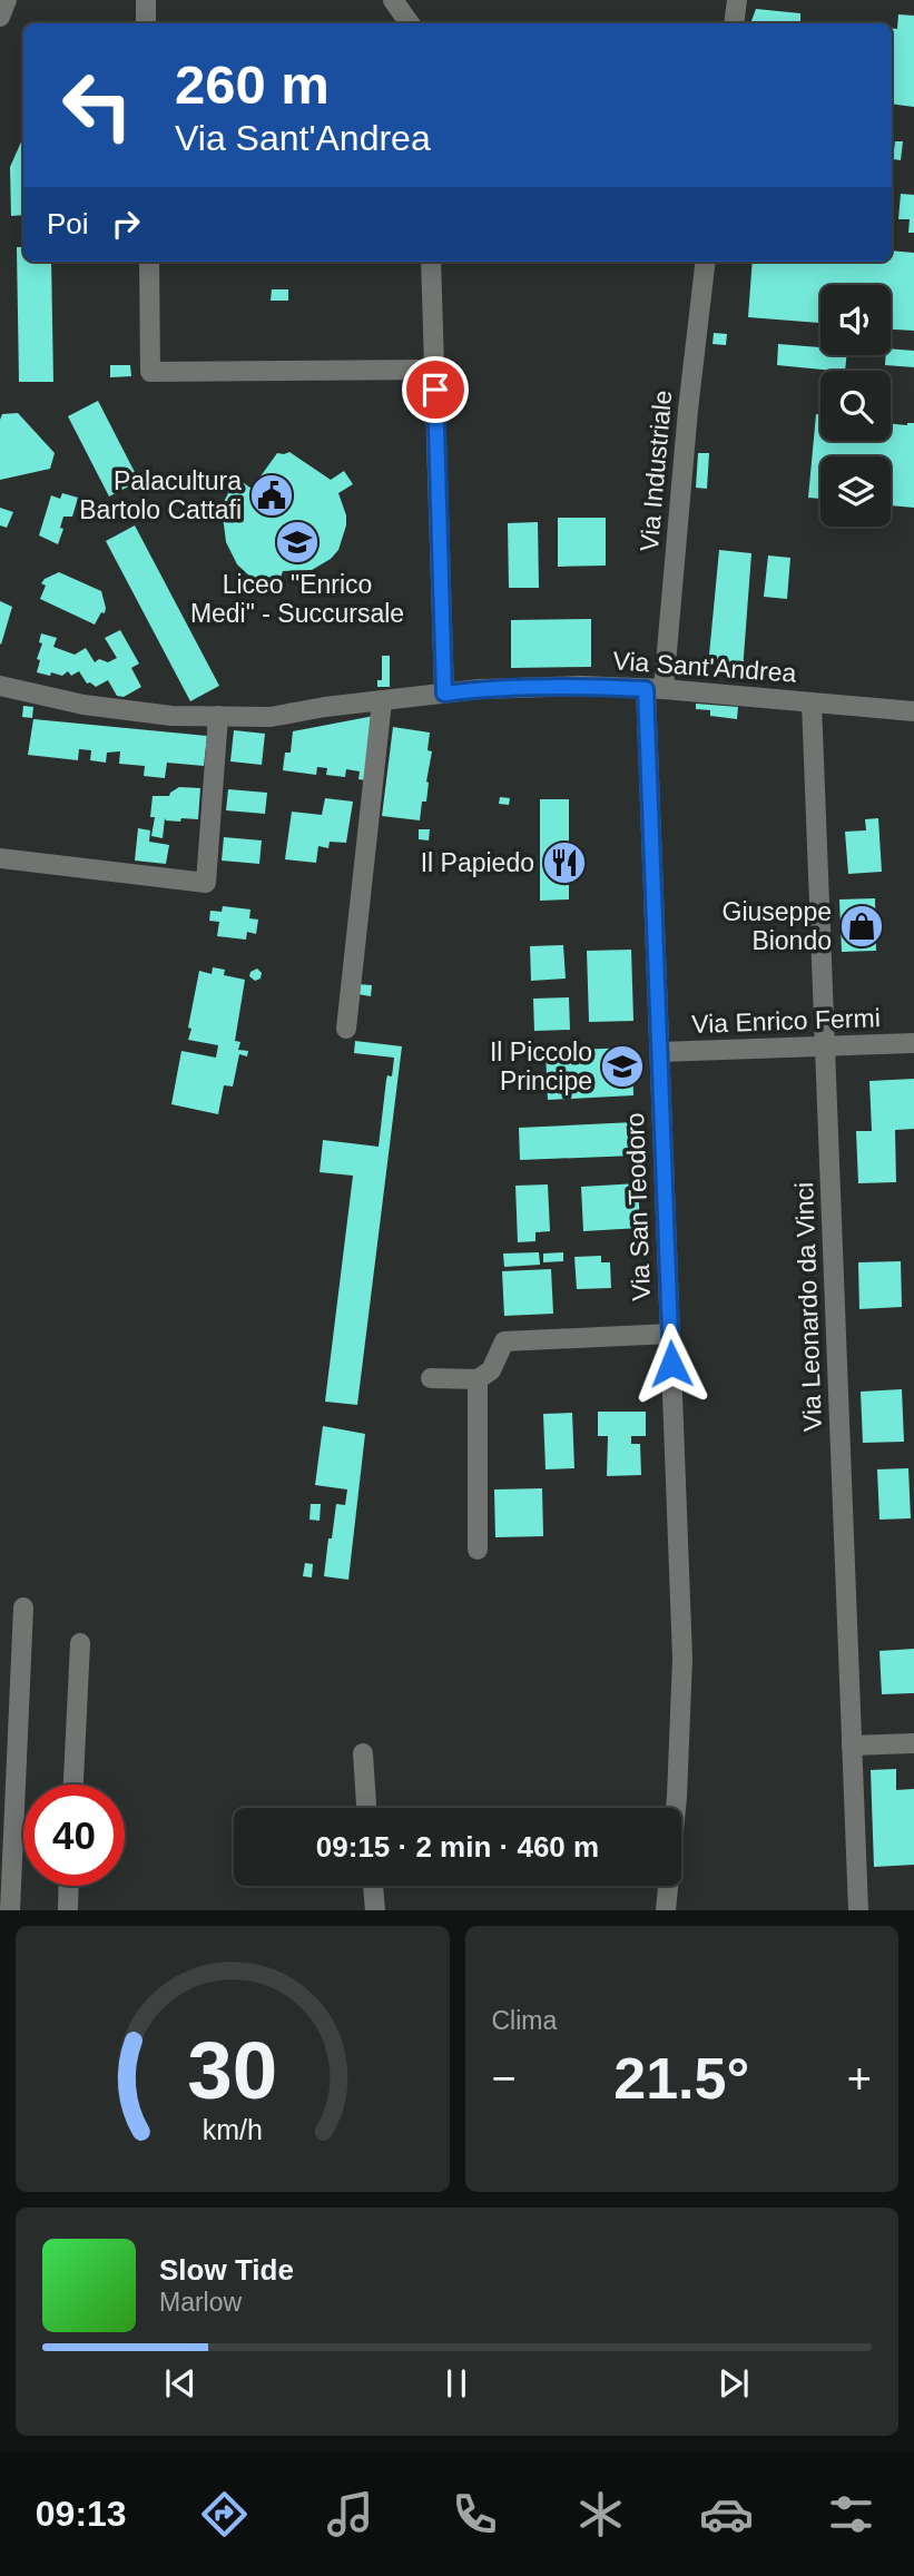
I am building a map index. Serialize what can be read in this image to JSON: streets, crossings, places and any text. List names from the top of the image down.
{
  "streets": {
    "street": [
      "Via Industriale",
      "Via Sant'Andrea",
      "Via Enrico Fermi",
      "Via San Teodoro",
      "Via Leonardo da Vinci"
    ]
  },
  "crossings": [
    ["Via Industriale", "Via Sant'Andrea"],
    ["Via Industriale", "Via San Teodoro"],
    ["Via Sant'Andrea", "Via San Teodoro"],
    ["Via Sant'Andrea", "Via Leonardo da Vinci"],
    ["Via Enrico Fermi", "Via San Teodoro"],
    ["Via Enrico Fermi", "Via Leonardo da Vinci"]
  ],
  "places": {
    "public building": ["Palacultura Bartolo Cattafi"],
    "school or university": ["Liceo \"Enrico Medi\" - Succursale", "Il Piccolo Principe"],
    "restaurant": ["Il Papiedo"],
    "shop": ["Giuseppe Biondo"]
  },
  "page": {
    "turn": ["260 m", "Via Sant'Andrea"],
    "then": "Poi",
    "limit": "40",
    "trip": "09:15 · 2 min · 460 m",
    "tile": "Clima",
    "heat": ["−", "21.5°", "+"],
    "song": ["Slow Tide", "Marlow"],
    "tabs": "09:13",
    "gauge": ["30", "km/h"]
  }
}
